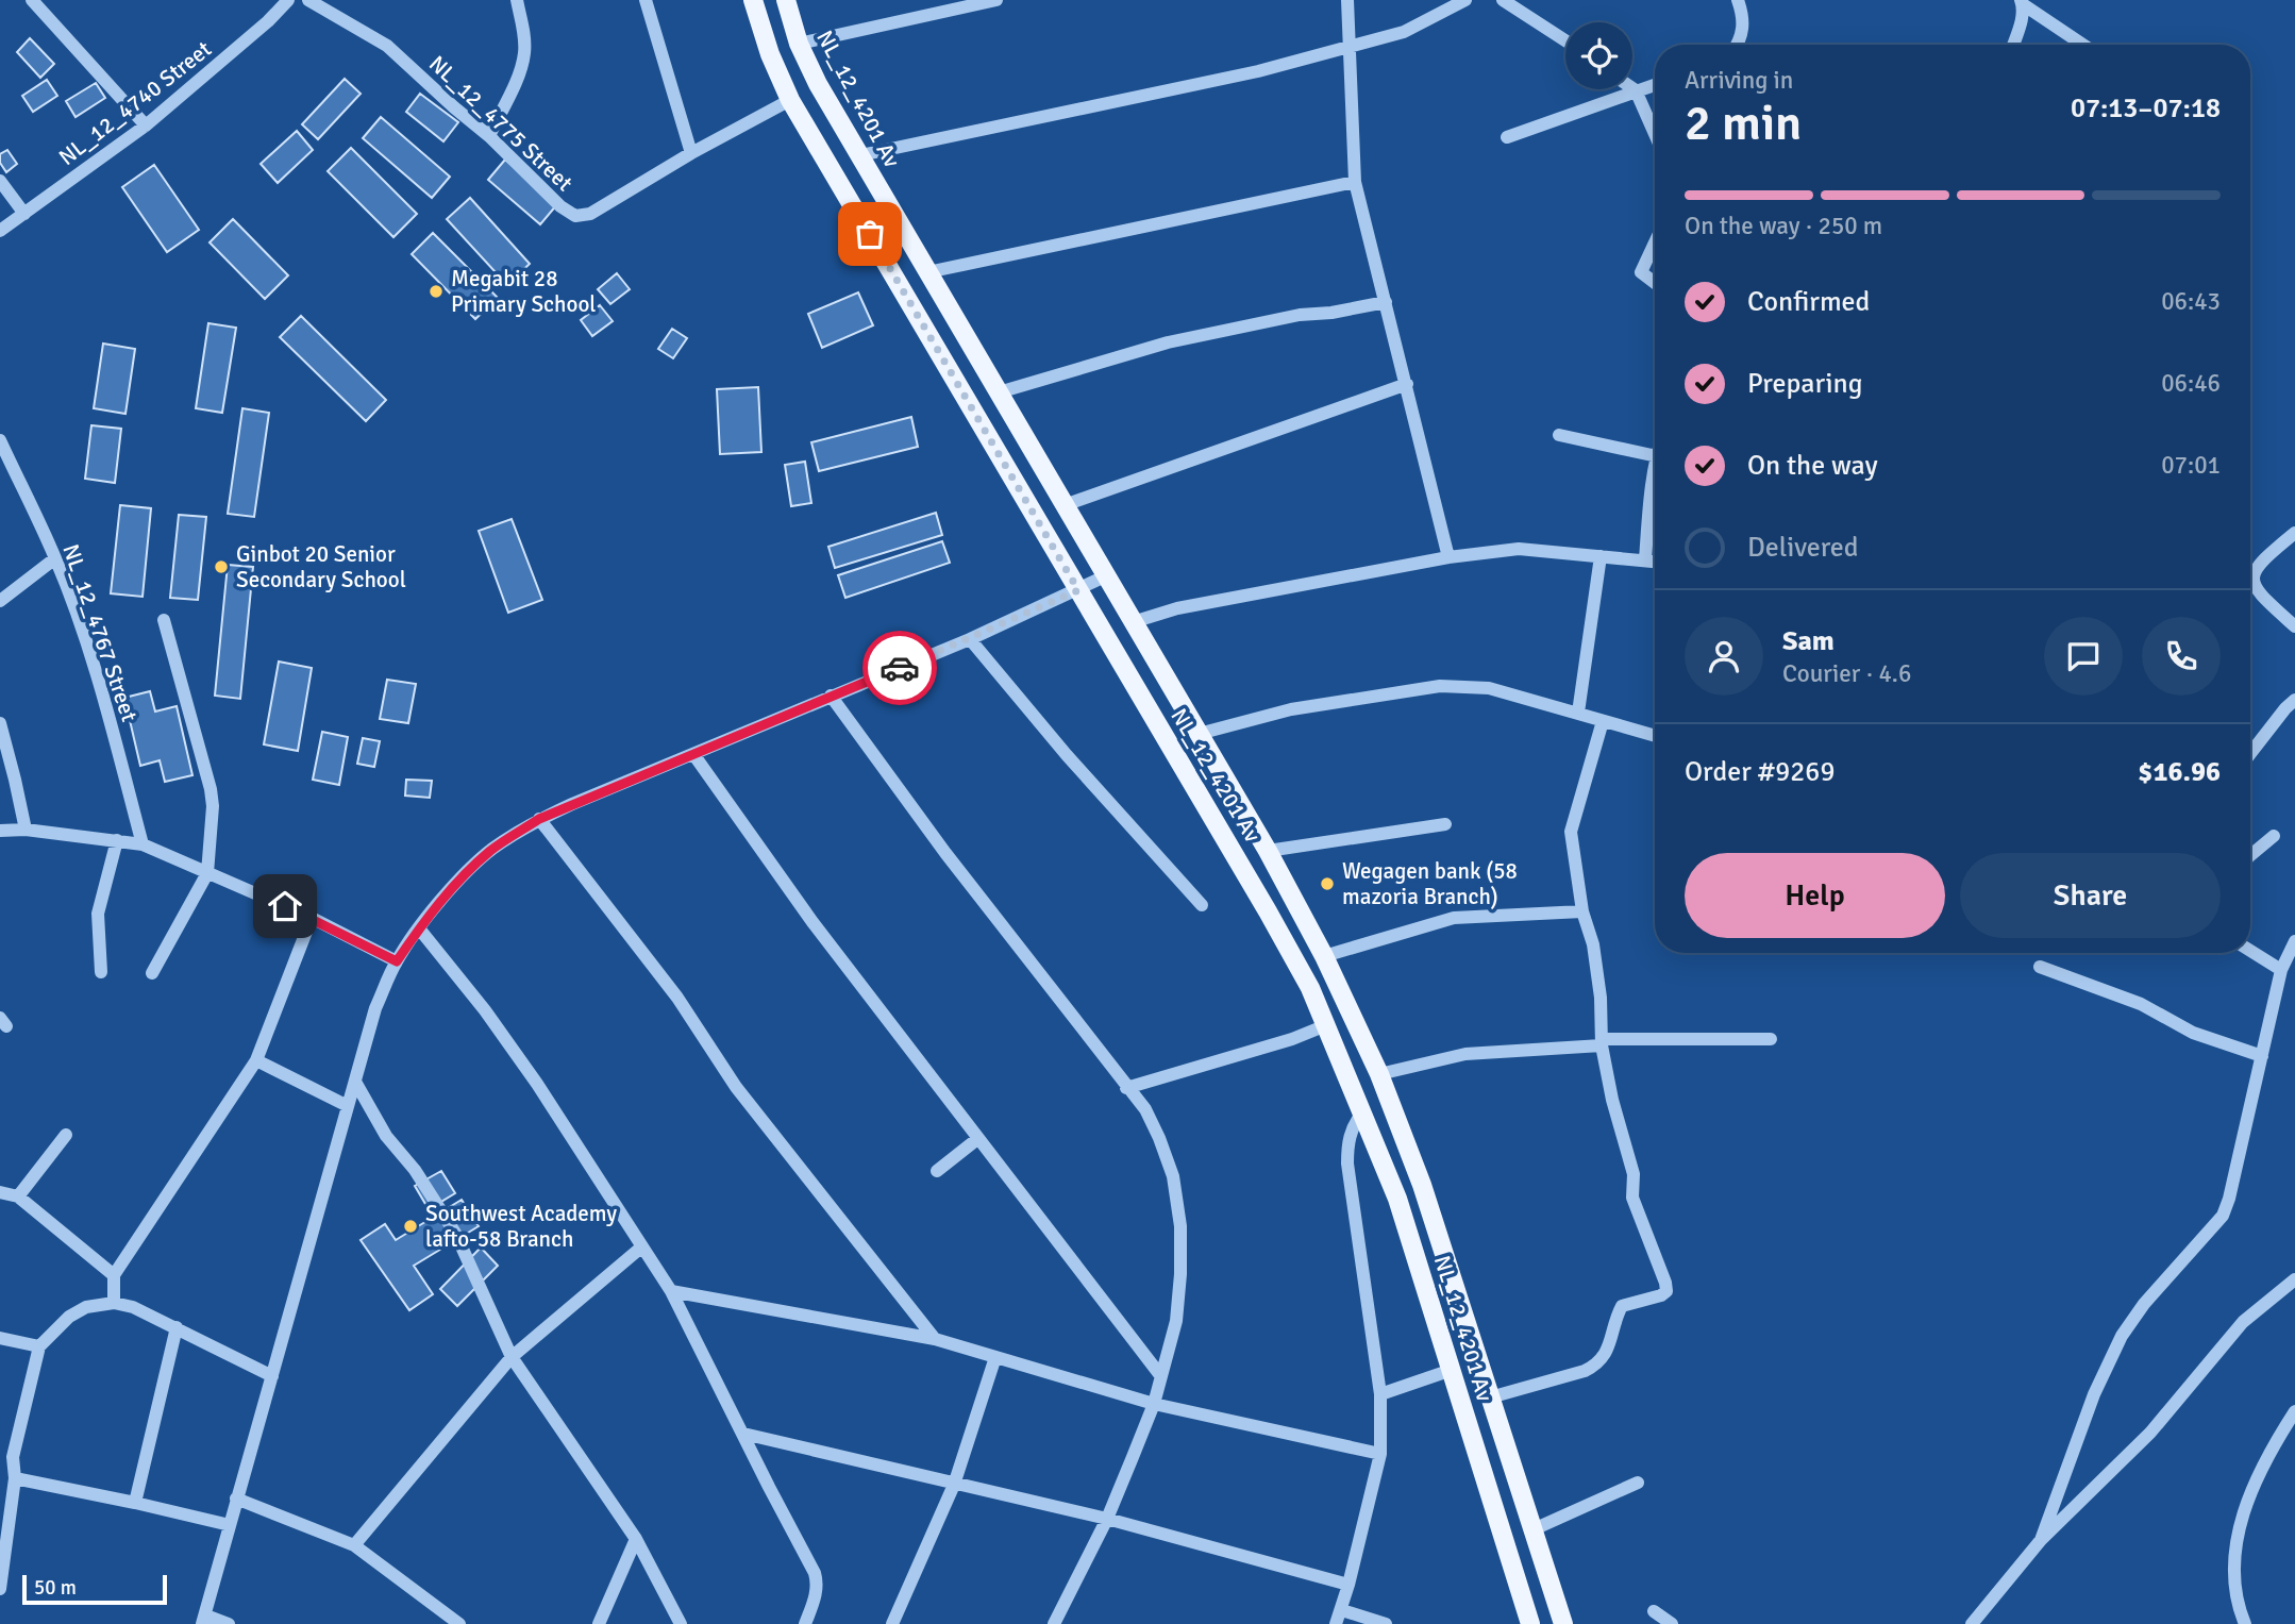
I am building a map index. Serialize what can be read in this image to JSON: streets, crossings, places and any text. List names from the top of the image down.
{
  "streets": {
    "main road": ["NL_12_4201 Av"],
    "street": ["NL_12_4740 Street", "NL_12_4775 Street", "NL_12_4767 Street"]
  },
  "crossings": [
    ["NL_12_4201 Av", "NL_12_4775 Street"]
  ],
  "places": [
    "Megabit 28 Primary School",
    "Ginbot 20 Senior Secondary School",
    "Wegagen bank (58 mazoria Branch)",
    "Southwest Academy lafto-58 Branch"
  ],
  "scale_bar": "50 m",
  "page": {
    "heading": ["2 min", "Arriving in", "07:13–07:18"],
    "panel": [
      "Sam",
      "Courier · 4.6",
      "Order #9269",
      "$16.96"
    ],
    "bar": "On the way · 250 m",
    "list": [
      ["Confirmed", "06:43"],
      ["Preparing", "06:46"],
      ["On the way", "07:01"],
      "Delivered"
    ],
    "buttons": ["Help", "Share"],
    "scale": "50 m"
  }
}
